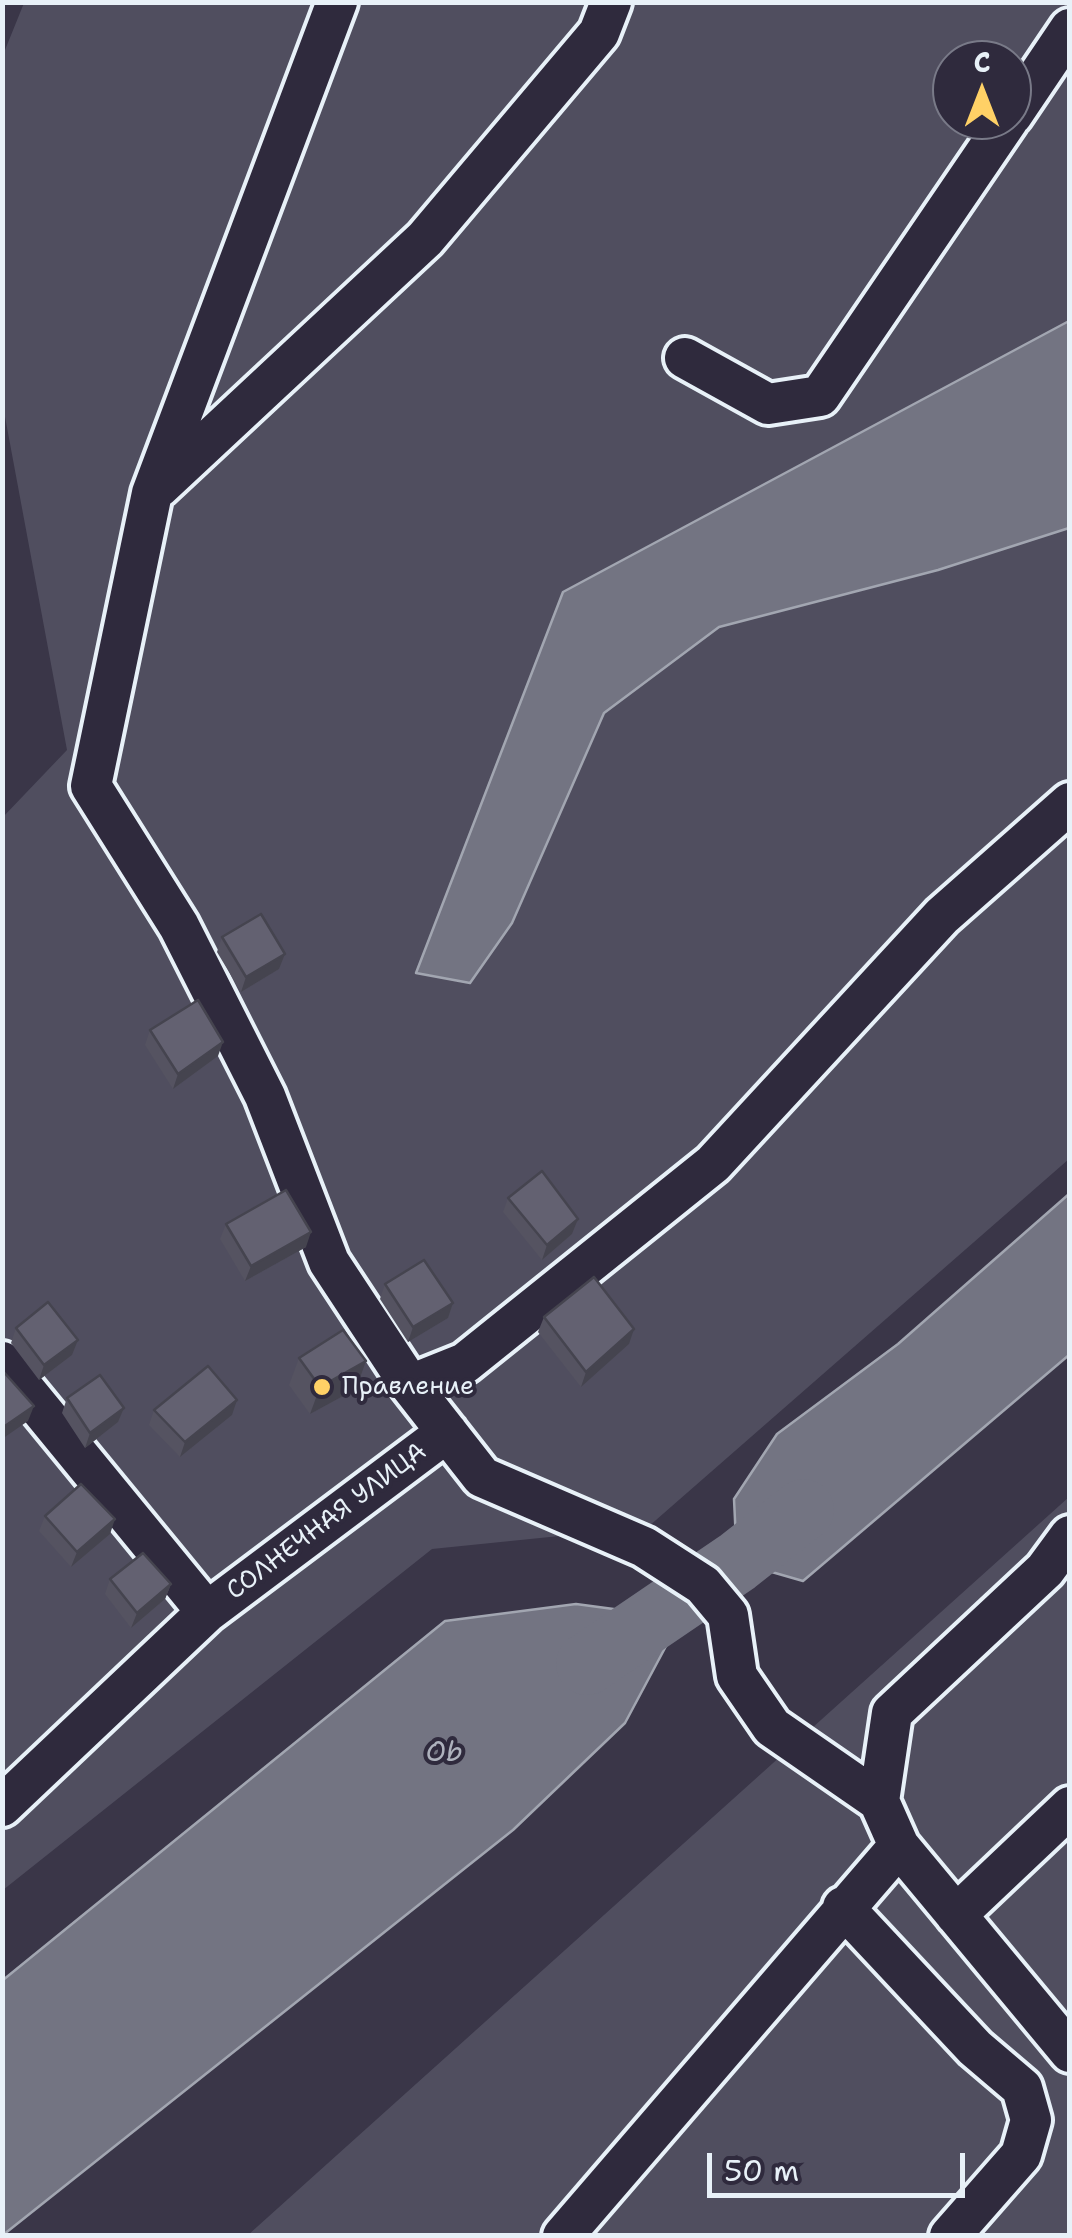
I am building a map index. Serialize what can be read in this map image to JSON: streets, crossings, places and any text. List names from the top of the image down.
{
  "streets": {
    "street": ["СОЛНЕЧНАЯ УЛИЦА"]
  },
  "water": ["Ob"],
  "places": ["Правление"],
  "scale_bar": "50 m",
  "north": "top"
}
